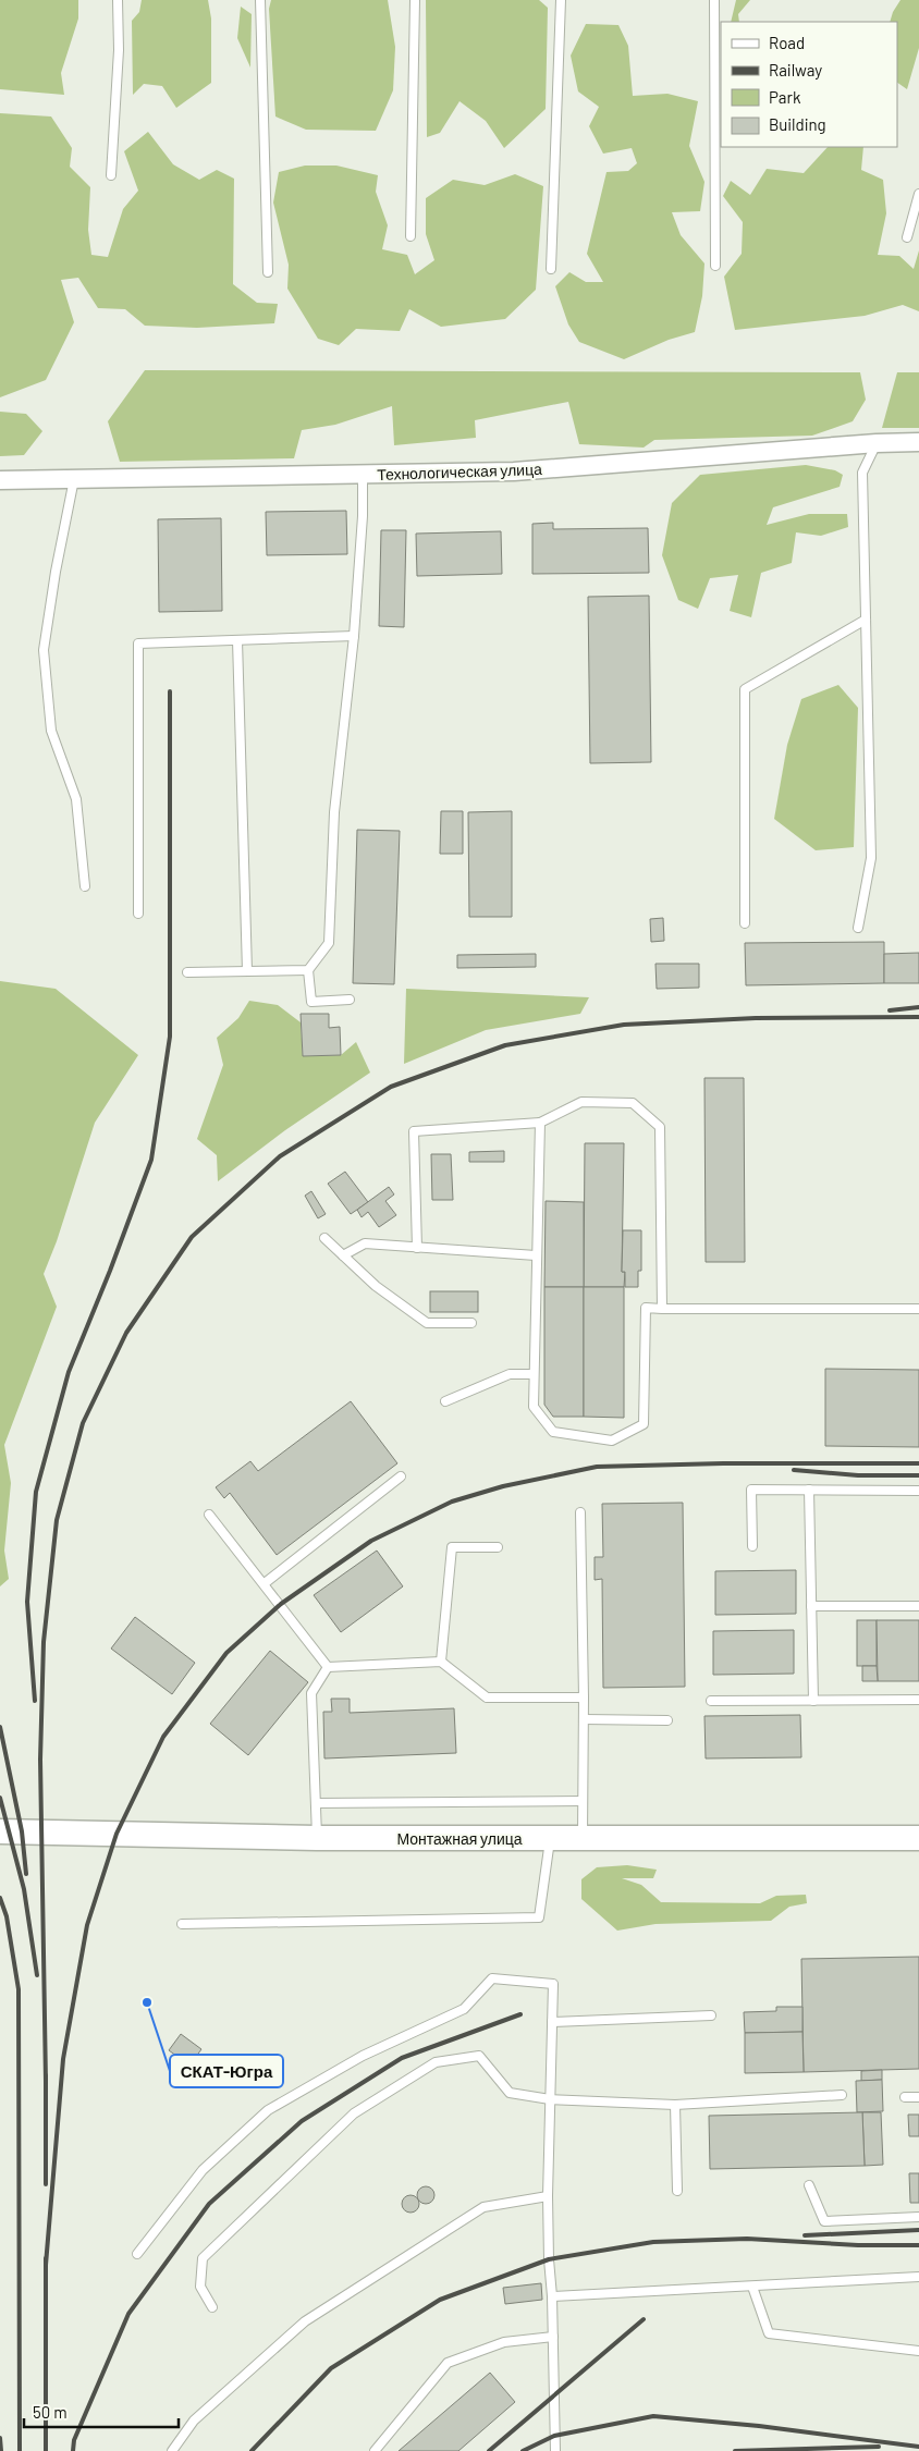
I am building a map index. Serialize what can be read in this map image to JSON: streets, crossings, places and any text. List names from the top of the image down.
{
  "streets": {
    "street": ["Технологическая улица", "Монтажная улица"]
  },
  "places": ["СКАТ-Югра"],
  "legend": [
    "Road",
    "Railway",
    "Park",
    "Building"
  ],
  "scale_bar": "50 m"
}
